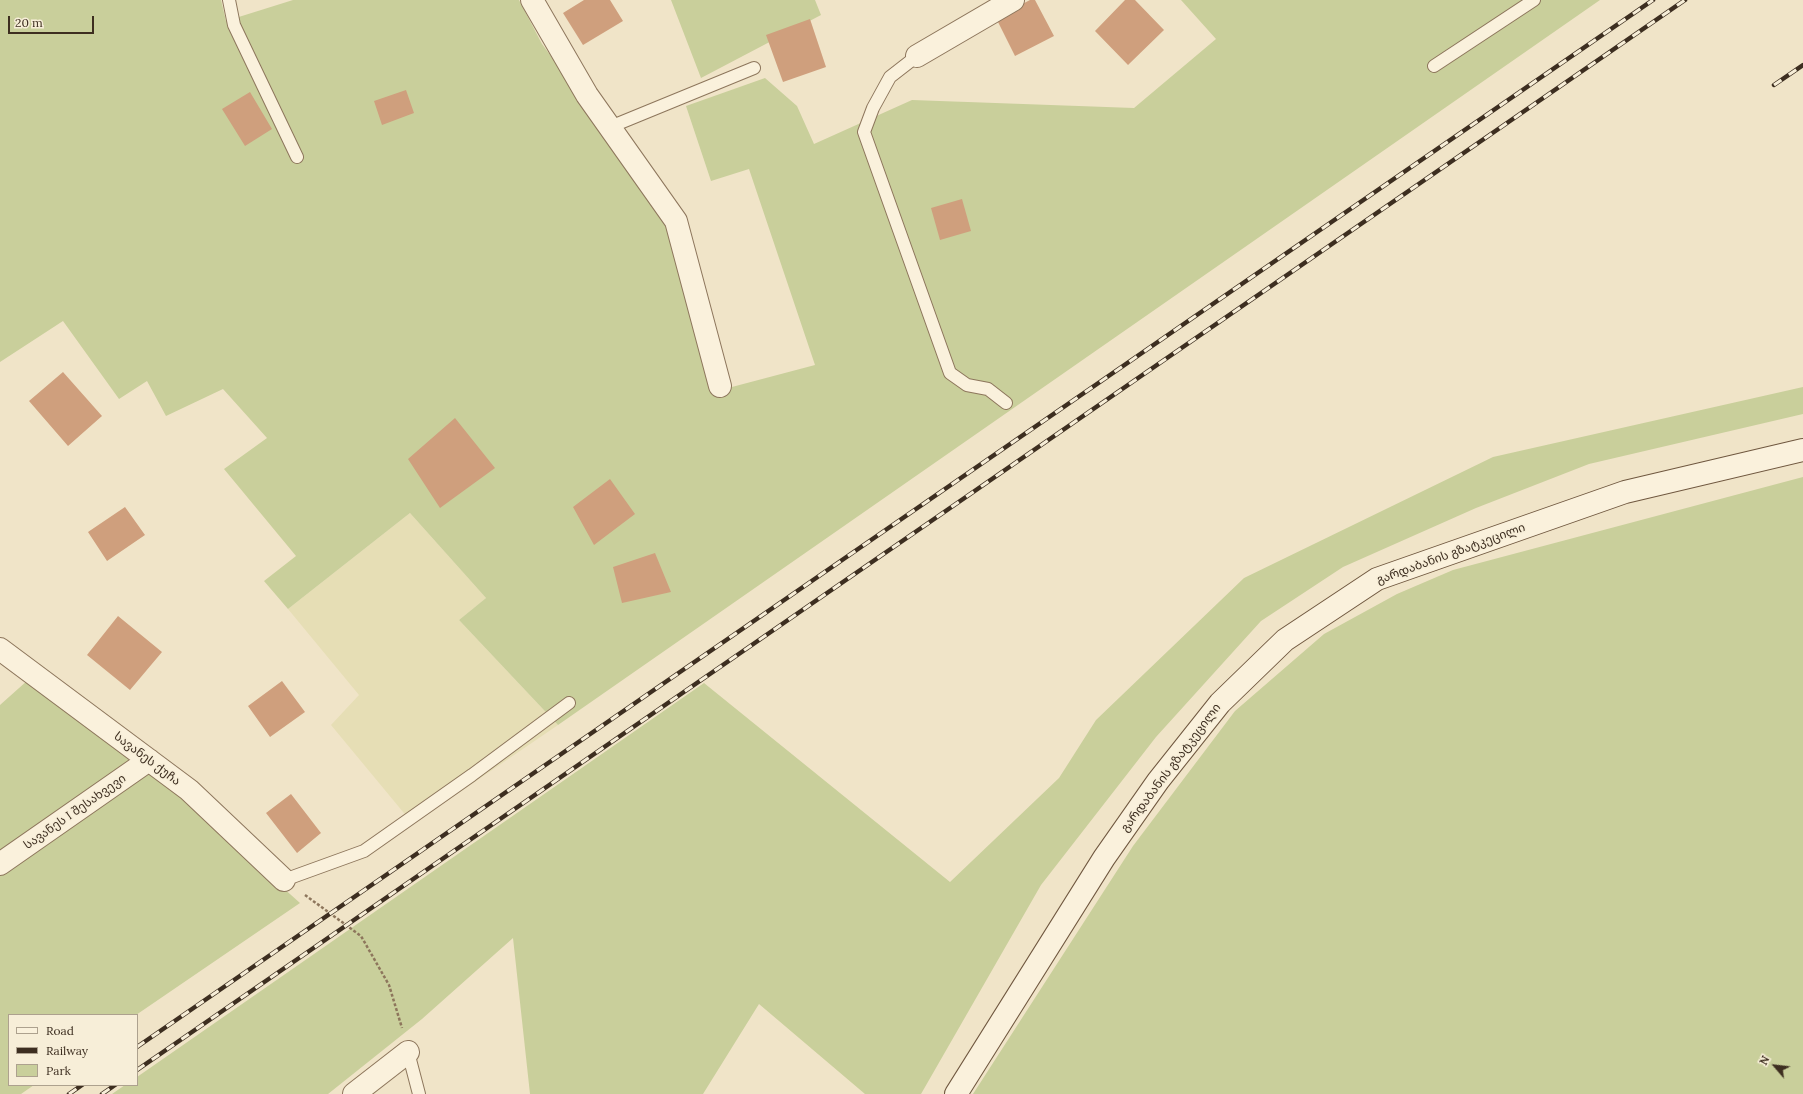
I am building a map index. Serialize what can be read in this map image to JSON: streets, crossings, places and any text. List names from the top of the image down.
{
  "streets": {
    "street": ["გარდაბანის გზატკეცილი", "სავანეს ქუჩა", "სავანეს I შესახვევი"]
  },
  "crossings": [
    ["სავანეს ქუჩა", "სავანეს I შესახვევი"]
  ],
  "legend": ["Road", "Railway", "Park"],
  "scale_bar": "20 m",
  "north": "top left"
}
